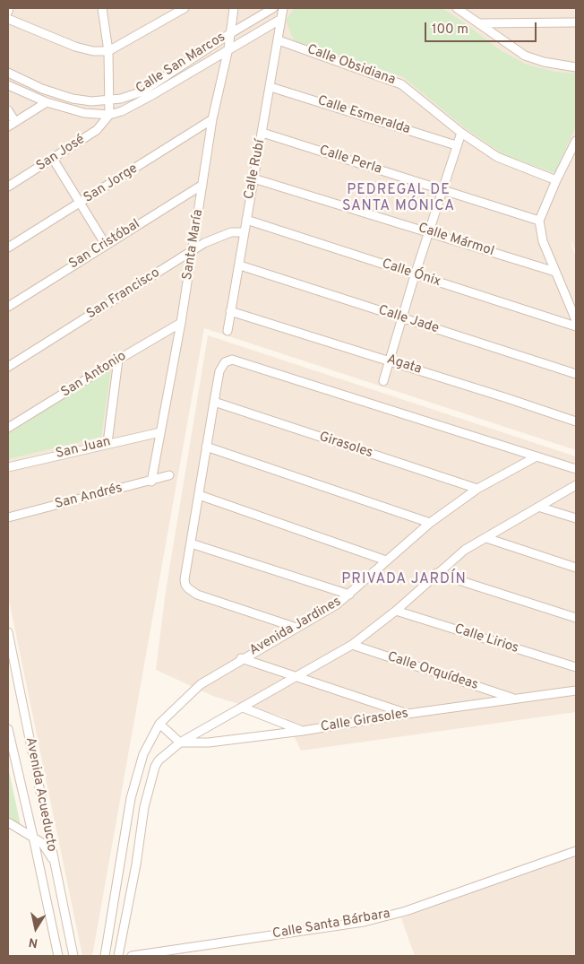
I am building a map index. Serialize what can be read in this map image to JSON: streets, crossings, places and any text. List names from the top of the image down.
{
  "streets": {
    "street": [
      "Calle San Marcos",
      "Calle Obsidiana",
      "Calle Esmeralda",
      "San José",
      "Calle Perla",
      "Calle Rubí",
      "San Jorge",
      "Calle Mármol",
      "San Cristóbal",
      "Santa María",
      "Calle Ónix",
      "San Francisco",
      "Calle Jade",
      "Agata",
      "San Antonio",
      "Girasoles",
      "San Juan",
      "San Andrés",
      "Avenida Jardines",
      "Calle Lirios",
      "Calle Orquídeas",
      "Calle Girasoles",
      "Avenida Acueducto",
      "Calle Santa Bárbara"
    ]
  },
  "crossings": [
    ["Calle San Marcos", "San José"],
    ["Calle San Marcos", "Santa María"],
    ["Calle Obsidiana", "Calle Rubí"],
    ["Calle Esmeralda", "Calle Rubí"],
    ["Calle Perla", "Calle Rubí"],
    ["Calle Rubí", "Calle Mármol"],
    ["Calle Rubí", "Calle Ónix"],
    ["Calle Rubí", "San Francisco"],
    ["Calle Rubí", "Calle Jade"],
    ["Calle Rubí", "Agata"],
    ["San Jorge", "Santa María"],
    ["San Cristóbal", "Santa María"],
    ["Santa María", "San Francisco"],
    ["Santa María", "San Antonio"],
    ["Santa María", "San Juan"],
    ["Santa María", "San Andrés"],
    ["Girasoles", "Avenida Jardines"],
    ["Calle Orquídeas", "Calle Girasoles"]
  ],
  "districts": ["PEDREGAL DE SANTA MÓNICA", "PRIVADA JARDÍN"],
  "scale_bar": "100 m",
  "north": "bottom"
}
